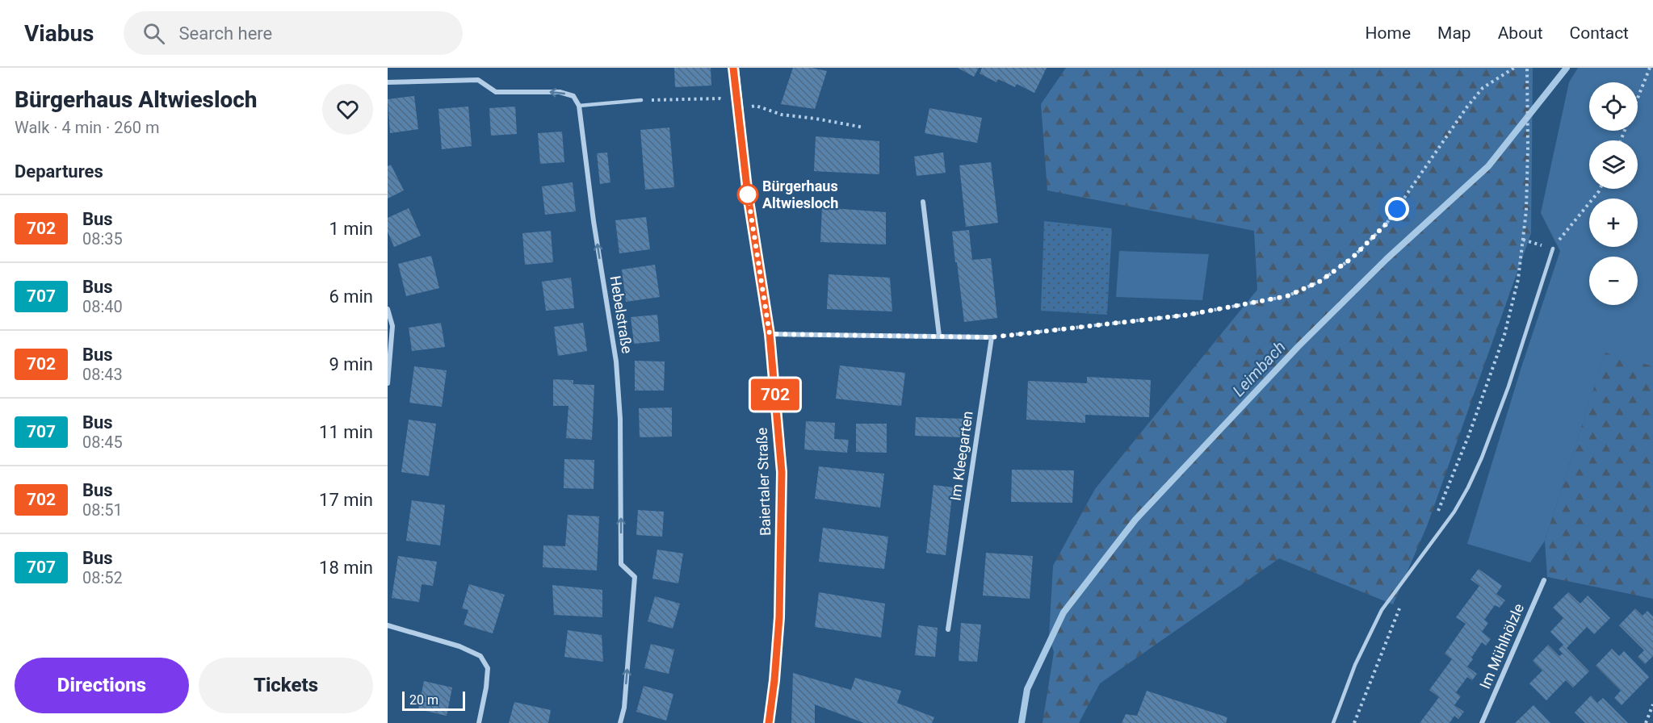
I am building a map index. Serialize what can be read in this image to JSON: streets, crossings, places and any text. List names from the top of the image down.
{
  "streets": {
    "main road": ["Baiertaler Straße"],
    "street": ["Hebelstraße", "Im Kleegarten", "Im Mühlhölzle"]
  },
  "one_way": ["Hebelstraße"],
  "water": ["Leimbach"],
  "places": ["Bürgerhaus Altwiesloch"],
  "lines": ["bus line 702"],
  "scale_bar": "20 m",
  "page": {
    "header": "Viabus",
    "search": "Search here",
    "nav": [
      "Home",
      "Map",
      "About",
      "Contact"
    ],
    "heading": [
      ["Bürgerhaus Altwiesloch", "Walk · 4 min · 260 m"],
      "Departures"
    ],
    "on_map": "702",
    "map_buttons": ["+", "−"],
    "list": [
      {
        "mark": "702",
        "name": "Bus",
        "note": "08:35",
        "value": "1 min"
      },
      {
        "mark": "707",
        "name": "Bus",
        "note": "08:40",
        "value": "6 min"
      },
      {
        "mark": "702",
        "name": "Bus",
        "note": "08:43",
        "value": "9 min"
      },
      {
        "mark": "707",
        "name": "Bus",
        "note": "08:45",
        "value": "11 min"
      },
      {
        "mark": "702",
        "name": "Bus",
        "note": "08:51",
        "value": "17 min"
      },
      {
        "mark": "707",
        "name": "Bus",
        "note": "08:52",
        "value": "18 min"
      }
    ],
    "buttons": ["Directions", "Tickets"],
    "scale": "20 m"
  }
}
